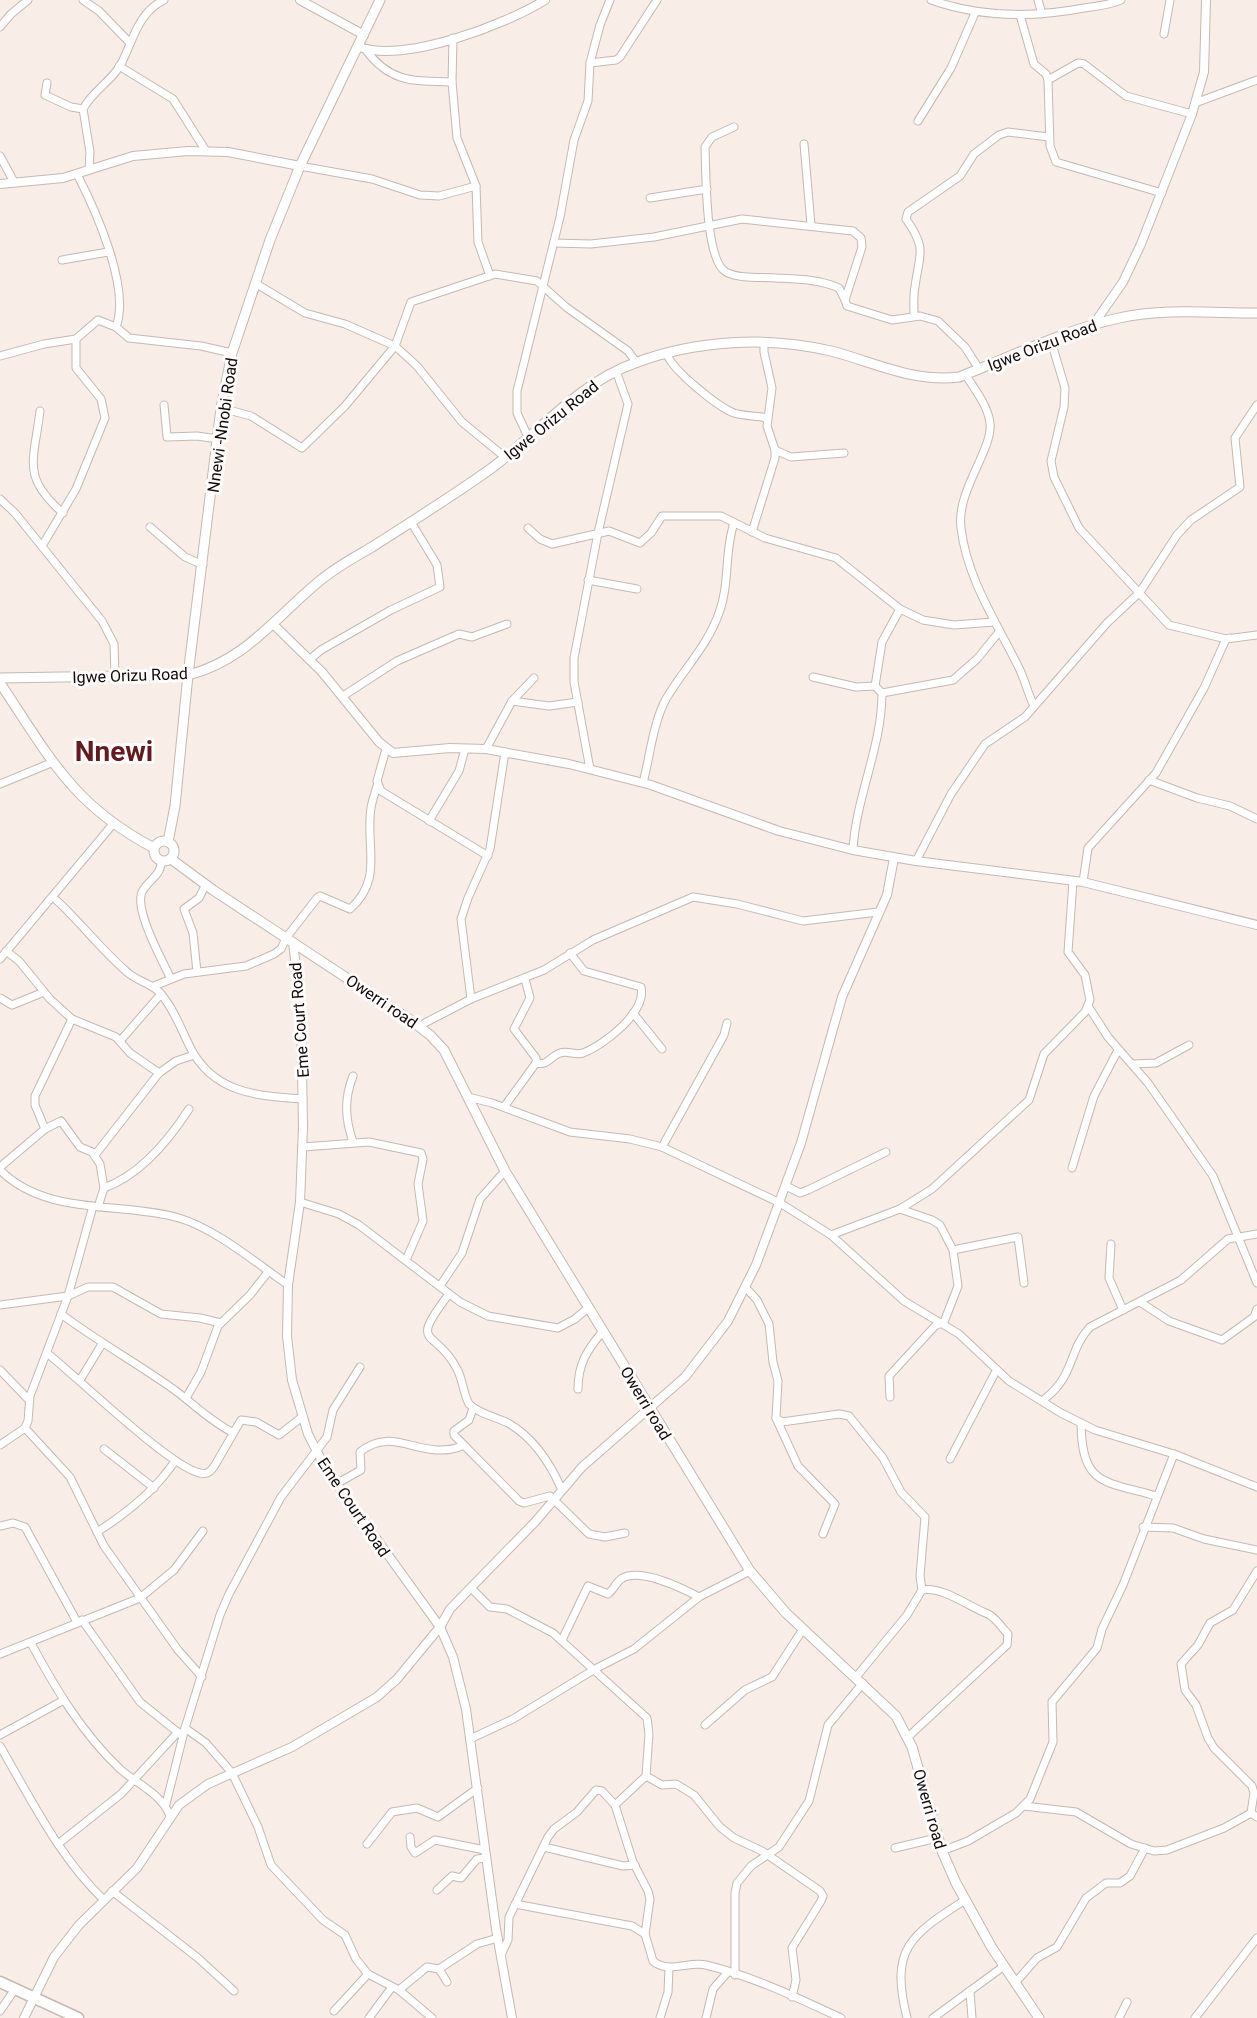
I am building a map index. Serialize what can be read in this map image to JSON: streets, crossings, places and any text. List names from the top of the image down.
{
  "streets": {
    "main road": ["Igwe Orizu Road", "Nnewi -Nnobi Road", "Owerri road"],
    "street": ["Eme Court Road"]
  },
  "crossings": [
    ["Igwe Orizu Road", "Nnewi -Nnobi Road"],
    ["Nnewi -Nnobi Road", "Owerri road"],
    ["Owerri road", "Eme Court Road"]
  ],
  "districts": ["Nnewi"]
}
